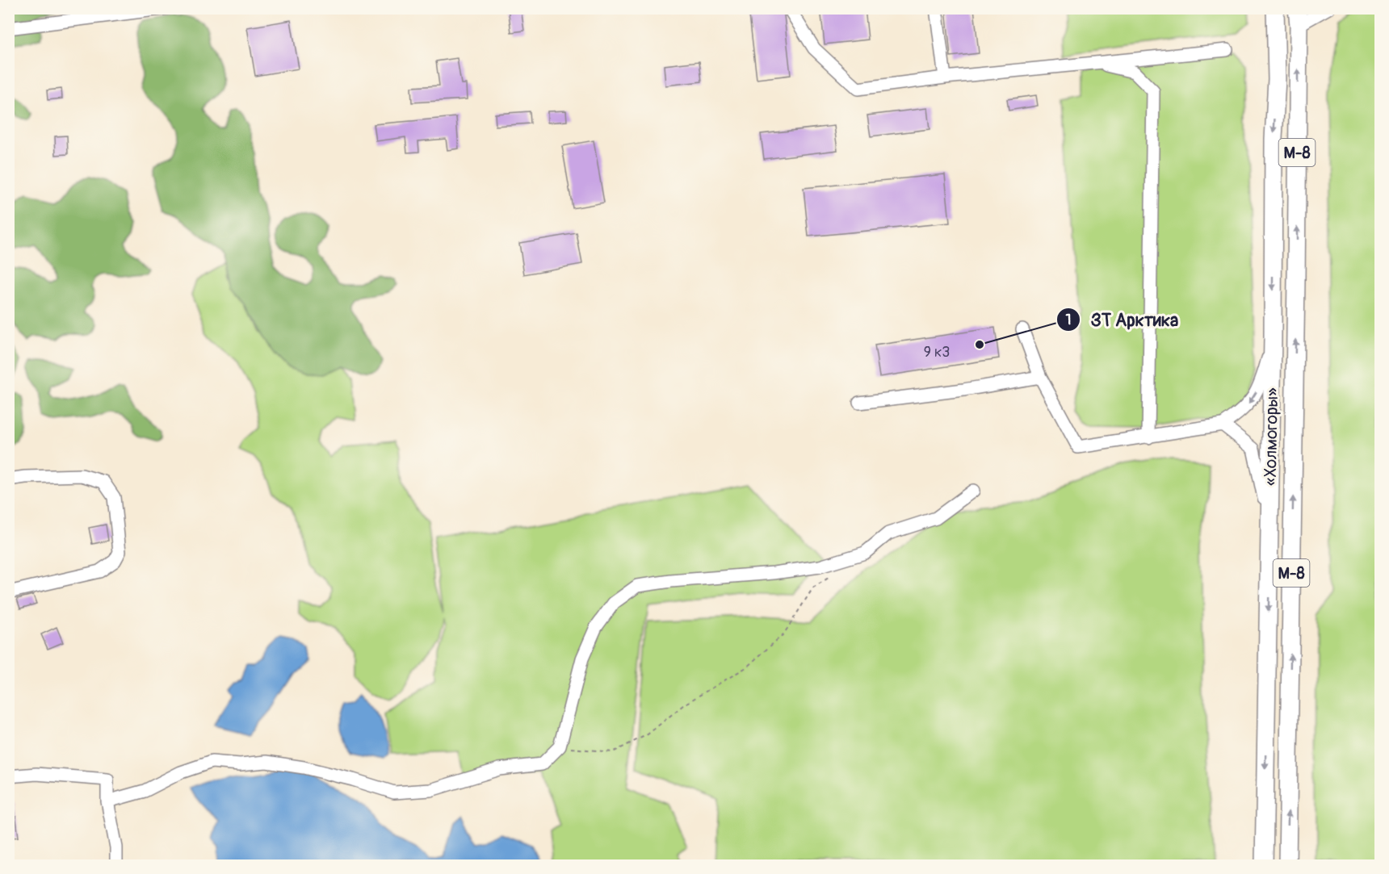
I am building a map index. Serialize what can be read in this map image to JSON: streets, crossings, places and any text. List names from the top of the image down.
{
  "streets": {
    "highway": ["М-8", "«Холмогоры»"]
  },
  "places": ["ЗТ Арктика"],
  "house_numbers": ["9 к3"]
}
